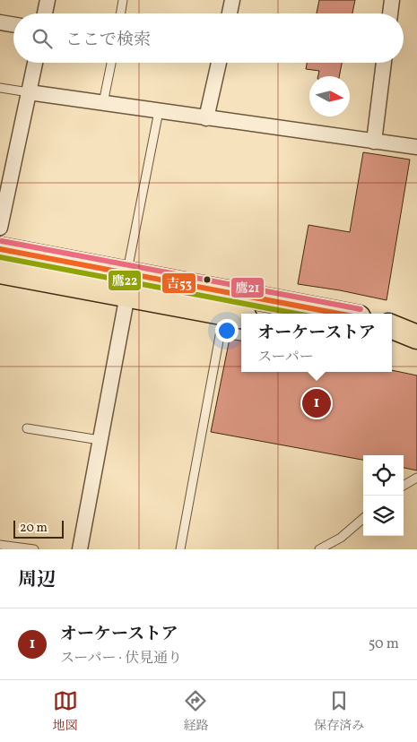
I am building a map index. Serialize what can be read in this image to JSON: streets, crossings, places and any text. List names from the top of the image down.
{
  "lines": ["transit line 鷹21", "transit line 吉53", "transit line 鷹22"],
  "scale_bar": "20 m",
  "north": "right",
  "page": {
    "search": "ここで検索",
    "popup": ["オーケーストア", "スーパー"],
    "pins": "1",
    "scale": "20 m",
    "heading": "周辺",
    "list": [
      {
        "mark": "1",
        "name": "オーケーストア",
        "note": "スーパー · 伏見通り",
        "value": "50 m"
      }
    ],
    "nav": ["地図", "経路", "保存済み"]
  }
}
